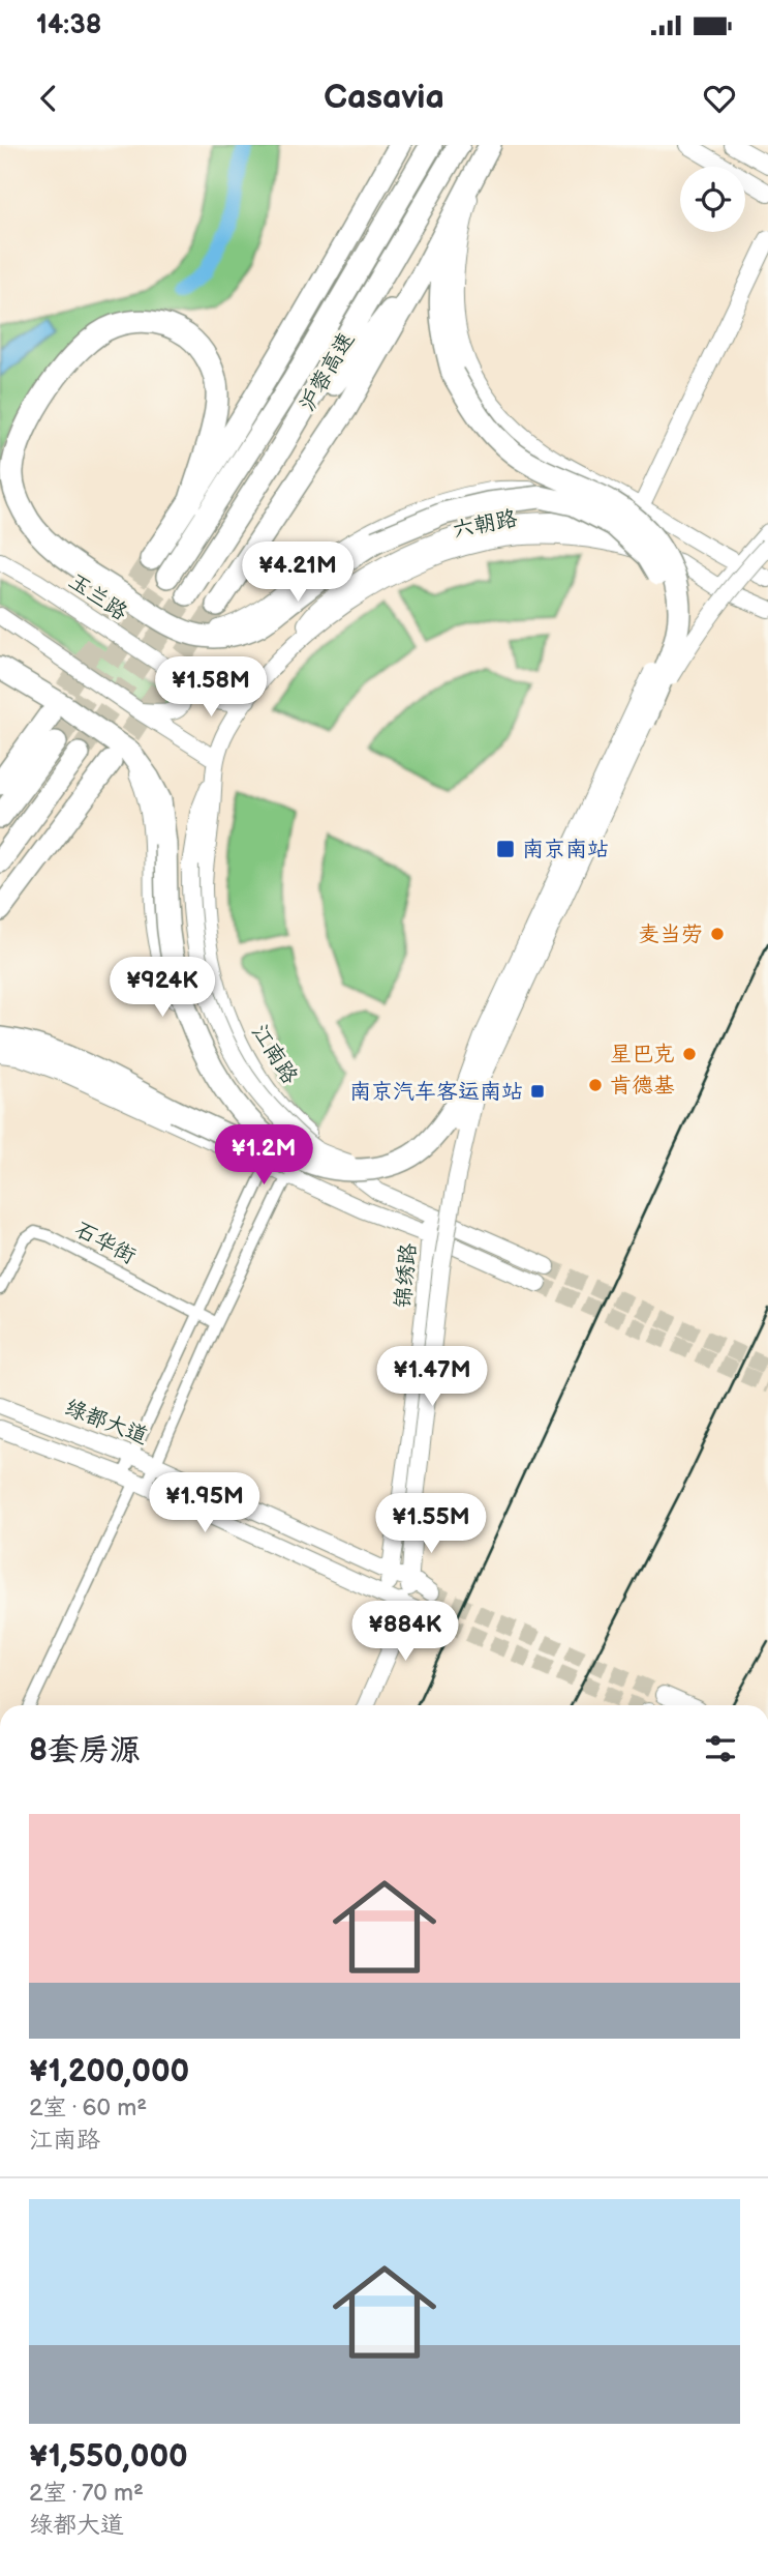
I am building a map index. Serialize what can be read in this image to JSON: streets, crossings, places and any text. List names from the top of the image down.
{
  "streets": {
    "highway": ["沪蓉高速"],
    "street": [
      "六朝路",
      "玉兰路",
      "江南路",
      "石华街",
      "锦绣路",
      "绿都大道"
    ]
  },
  "crossings": [
    ["六朝路", "玉兰路"],
    ["六朝路", "江南路"],
    ["江南路", "锦绣路"],
    ["锦绣路", "绿都大道"]
  ],
  "places": {
    "transit": ["南京南站", "南京汽车客运南站"],
    "other": ["麦当劳", "星巴克", "肯德基"]
  },
  "page": {
    "status": "14:38",
    "header": "Casavia",
    "price": [
      "¥4.21M",
      "¥1.58M",
      "¥924K",
      "¥1.2M",
      "¥1.47M",
      "¥1.95M",
      "¥1.55M",
      "¥884K"
    ],
    "heading": "8套房源",
    "list": [
      {
        "name": "¥1,200,000",
        "note": "2室 · 60 m² · 江南路"
      },
      {
        "name": "¥1,550,000",
        "note": "2室 · 70 m² · 绿都大道"
      }
    ]
  }
}
